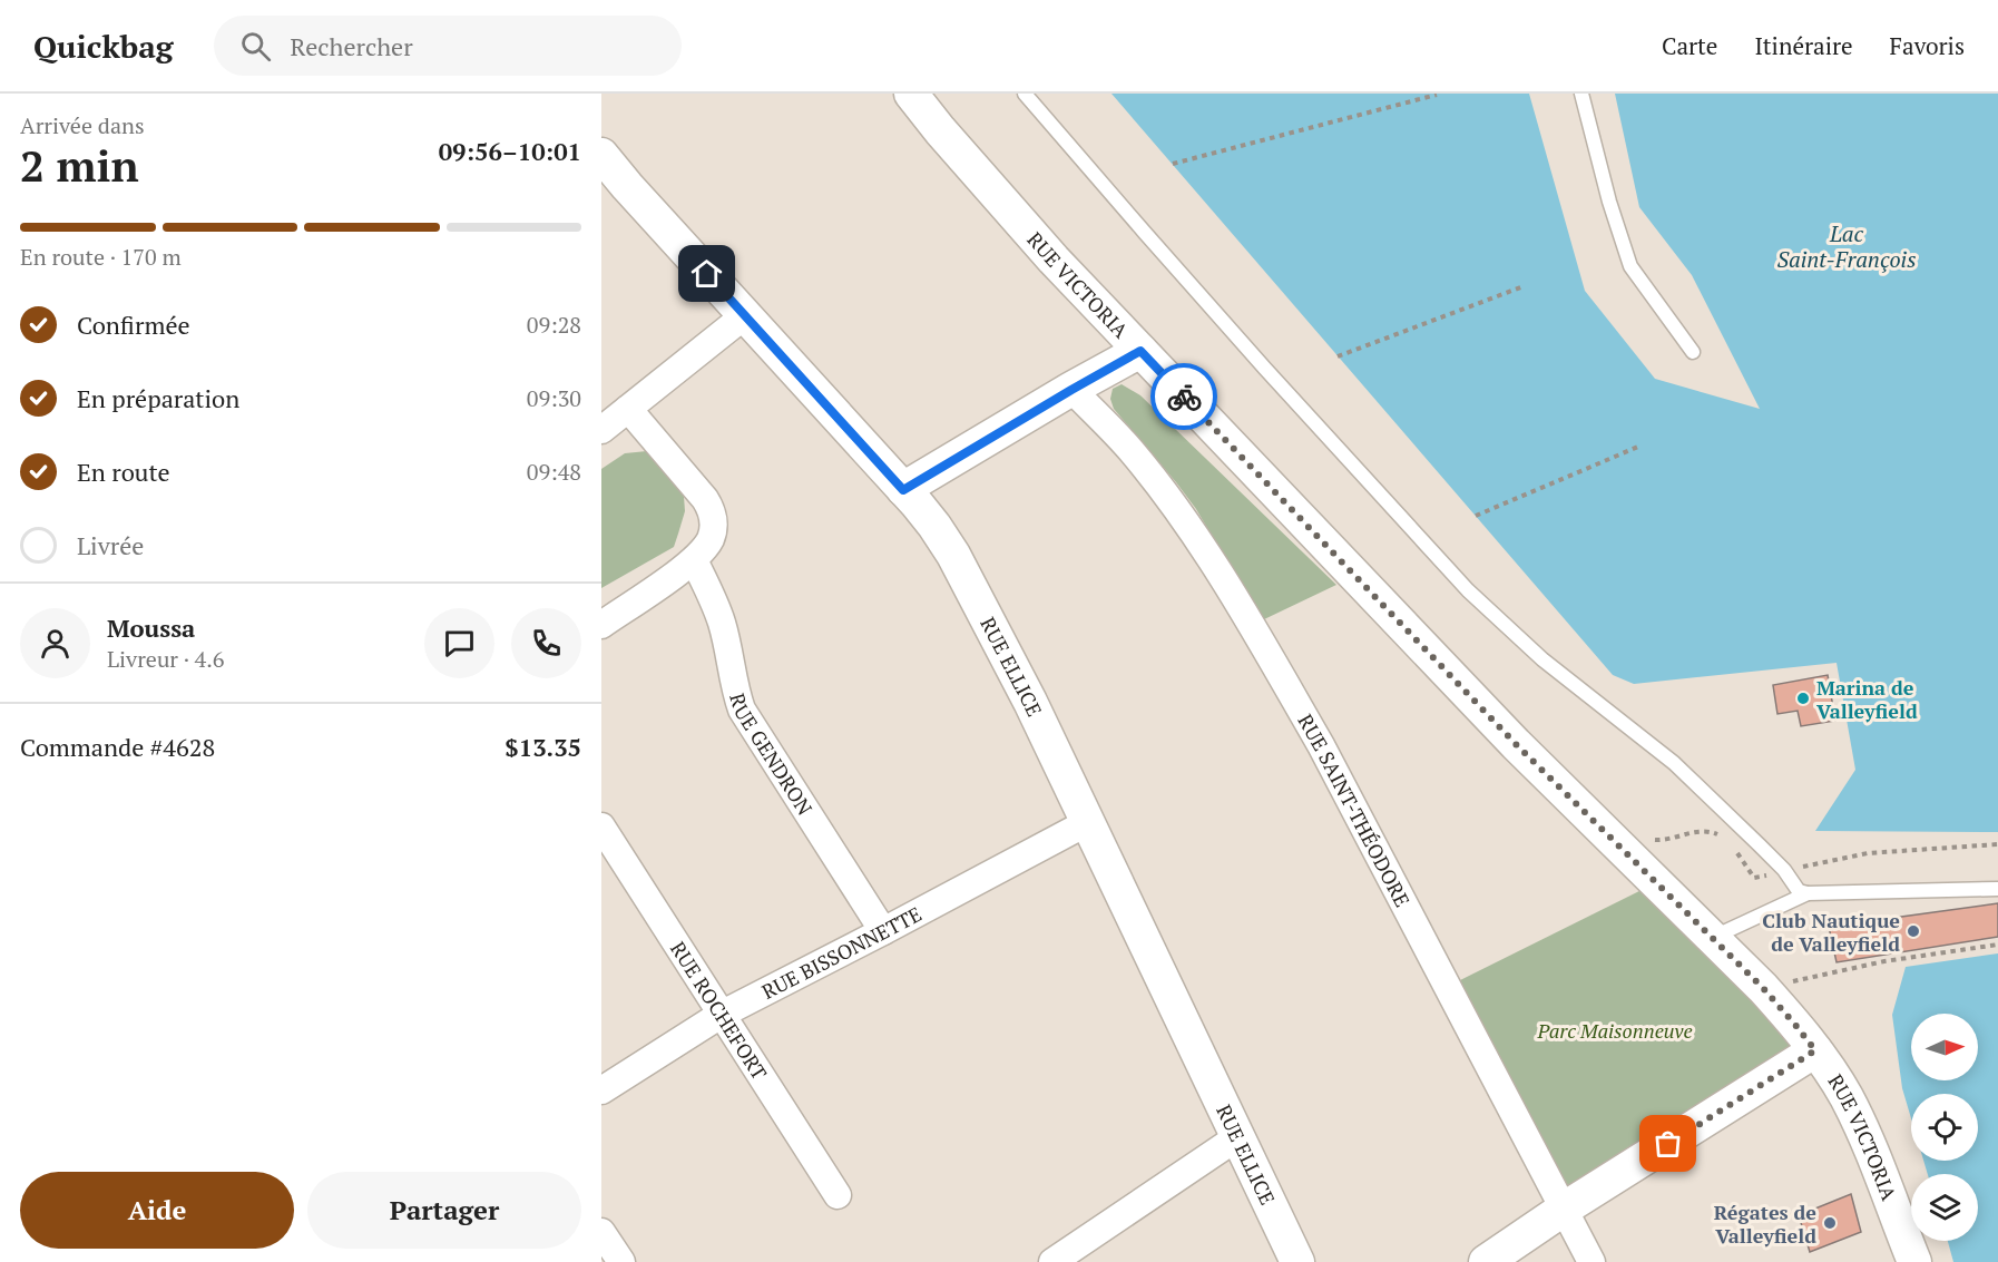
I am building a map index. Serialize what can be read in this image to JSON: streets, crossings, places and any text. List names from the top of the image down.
{
  "streets": {
    "street": [
      "RUE VICTORIA",
      "RUE ELLICE",
      "RUE GENDRON",
      "RUE SAINT-THÉODORE",
      "RUE BISSONNETTE",
      "RUE ROCHEFORT"
    ]
  },
  "crossings": [
    ["RUE ELLICE", "RUE BISSONNETTE"],
    ["RUE GENDRON", "RUE BISSONNETTE"],
    ["RUE BISSONNETTE", "RUE ROCHEFORT"]
  ],
  "water": ["Lac Saint-François"],
  "parks": ["Parc Maisonneuve"],
  "places": ["Marina de Valleyfield", "Club Nautique de Valleyfield", "Régates de Valleyfield"],
  "north": "right",
  "page": {
    "header": "Quickbag",
    "search": "Rechercher",
    "nav": ["Carte", "Itinéraire", "Favoris"],
    "heading": ["2 min", "Arrivée dans", "09:56–10:01"],
    "panel": [
      "Moussa",
      "Livreur · 4.6",
      "Commande #4628",
      "$13.35"
    ],
    "bar": "En route · 170 m",
    "list": [
      ["Confirmée", "09:28"],
      ["En préparation", "09:30"],
      ["En route", "09:48"],
      "Livrée"
    ],
    "buttons": ["Aide", "Partager"]
  }
}
